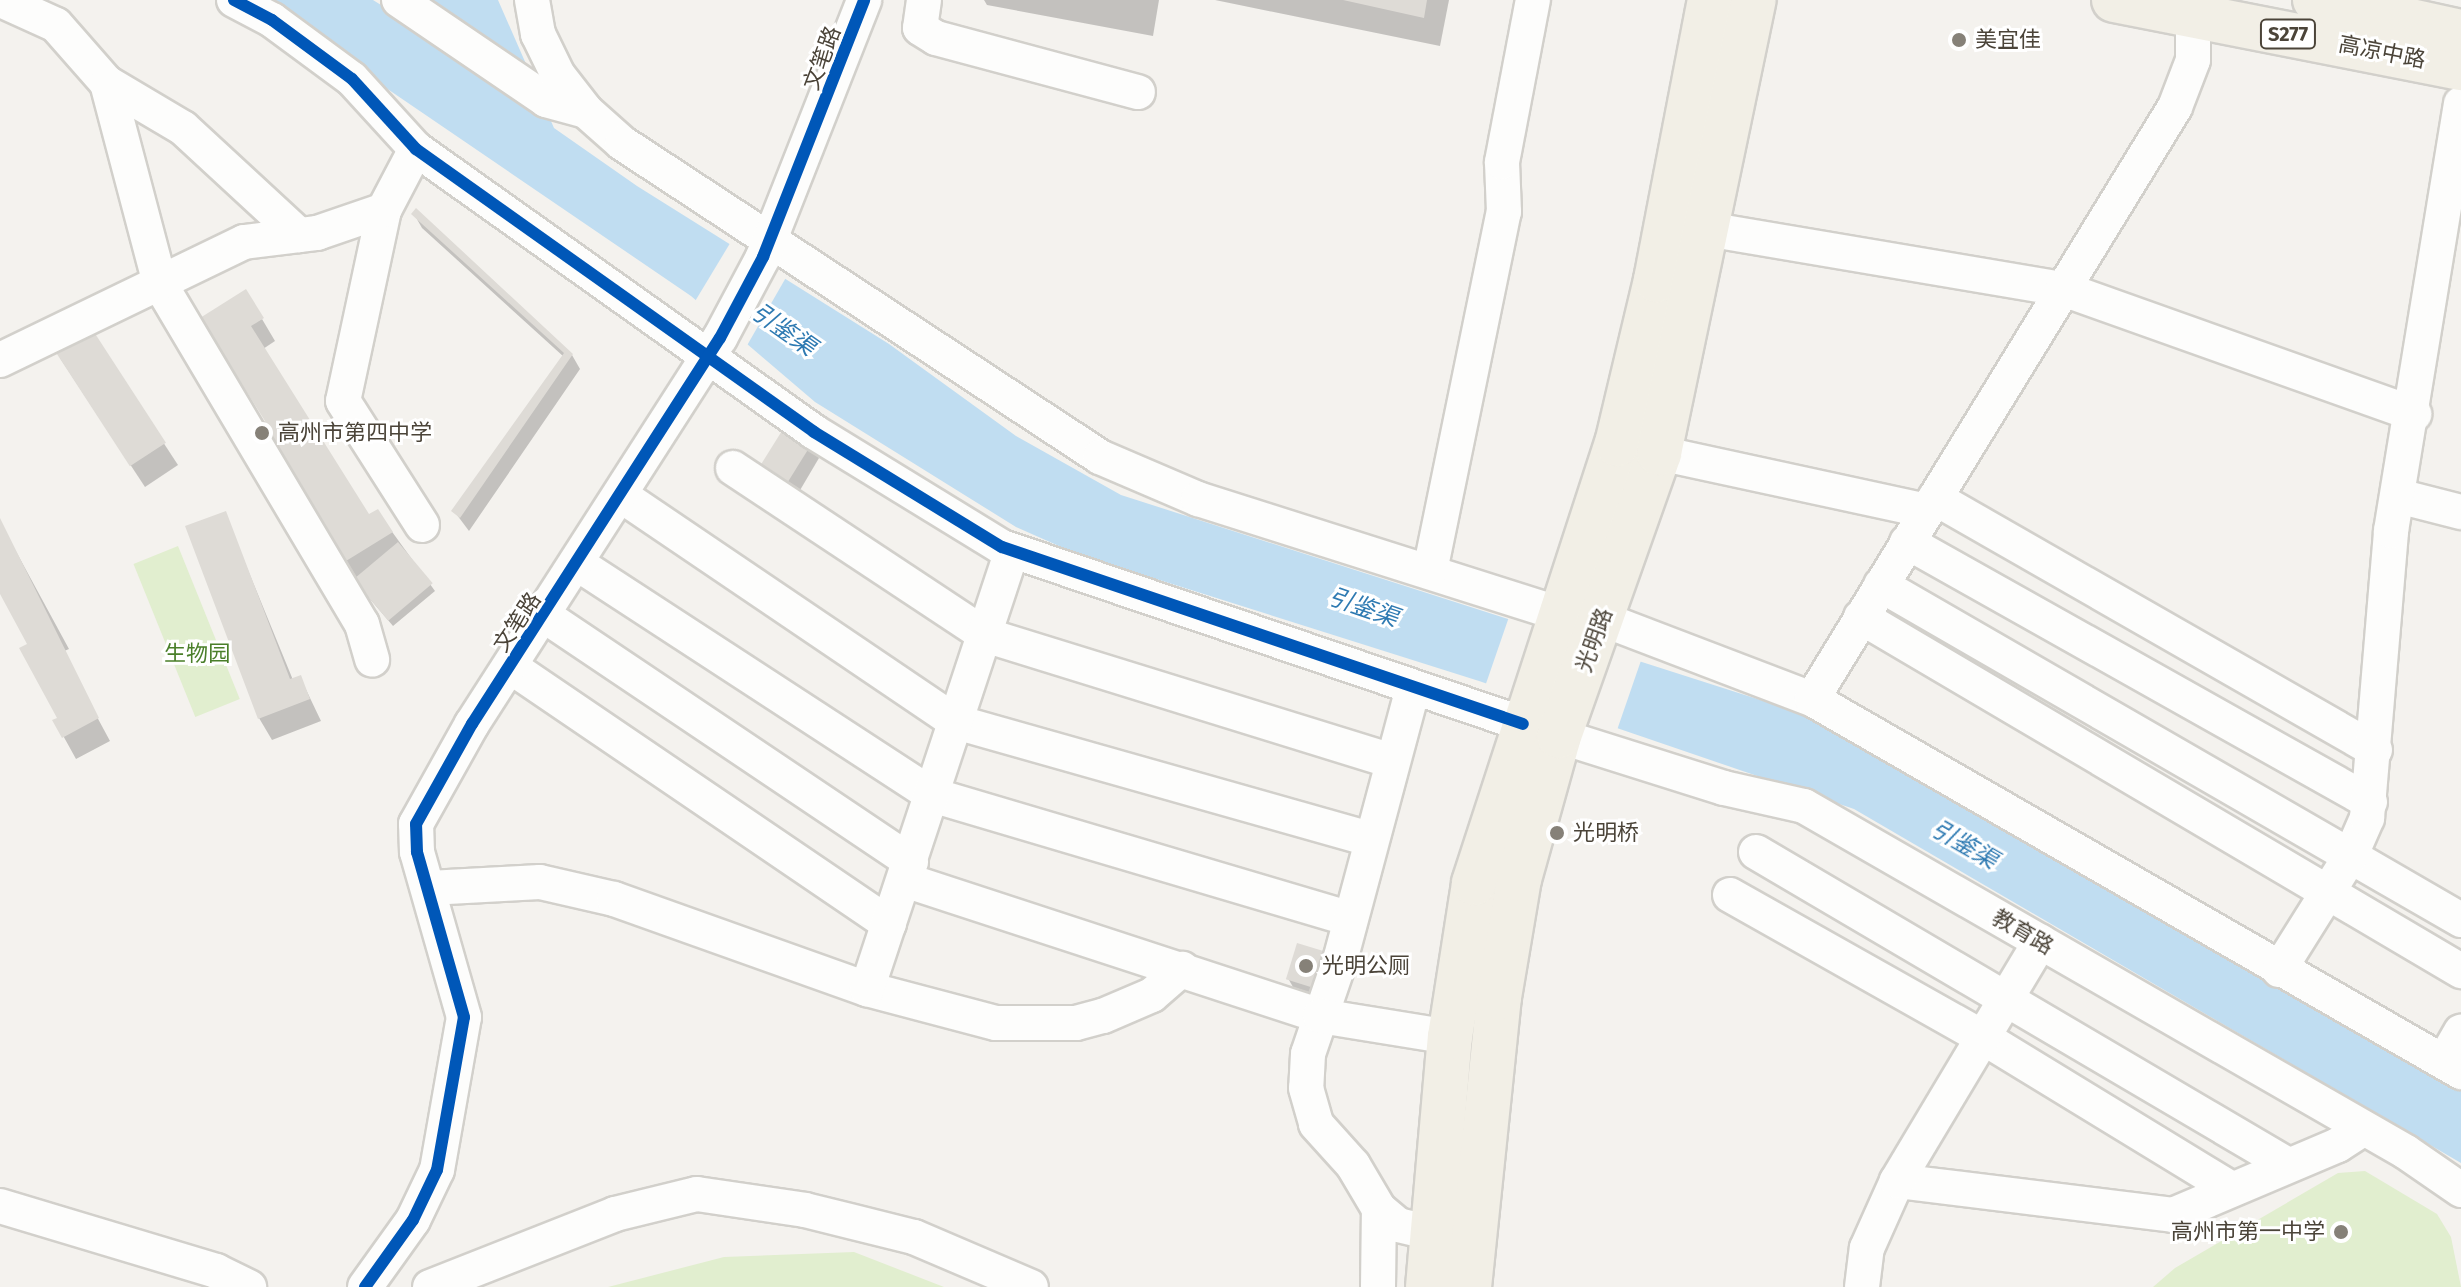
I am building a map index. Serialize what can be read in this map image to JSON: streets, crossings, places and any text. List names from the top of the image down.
{
  "streets": {
    "main road": ["S277", "高凉中路", "光明路"],
    "street": ["文笔路", "教育路"]
  },
  "crossings": [
    ["文笔路", "教育路"],
    ["光明路", "教育路"]
  ],
  "water": ["引鉴渠"],
  "parks": ["生物园"],
  "places": [
    "美宜佳",
    "高州市第四中学",
    "光明桥",
    "光明公厕",
    "高州市第一中学"
  ]
}
